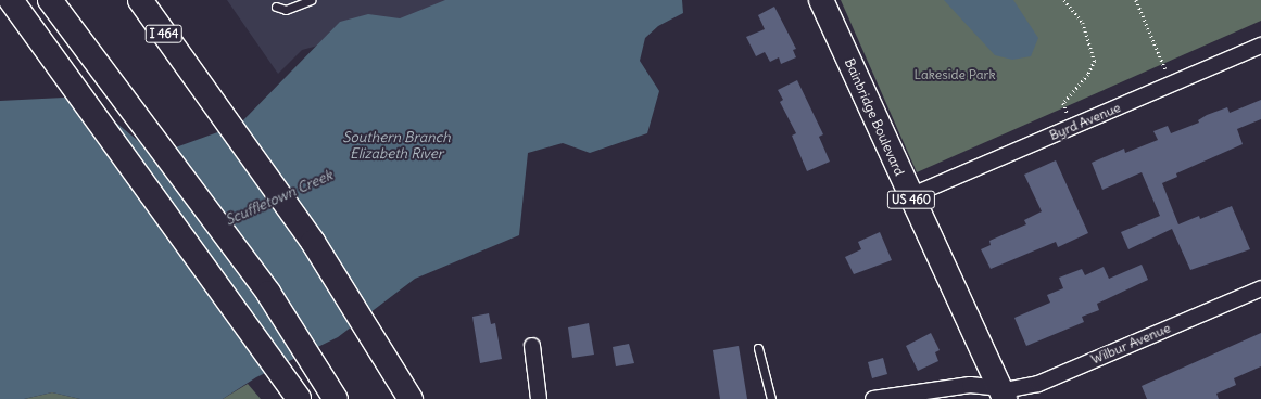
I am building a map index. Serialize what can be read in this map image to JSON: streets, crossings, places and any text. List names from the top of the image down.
{
  "streets": {
    "main road": ["I 464", "Bainbridge Boulevard", "US 460"],
    "street": ["Byrd Avenue", "Wilbur Avenue"]
  },
  "crossings": [
    ["Bainbridge Boulevard", "Byrd Avenue"],
    ["Bainbridge Boulevard", "Wilbur Avenue"]
  ],
  "water": ["Southern Branch Elizabeth River", "Scuffletown Creek"],
  "parks": ["Lakeside Park"]
}
